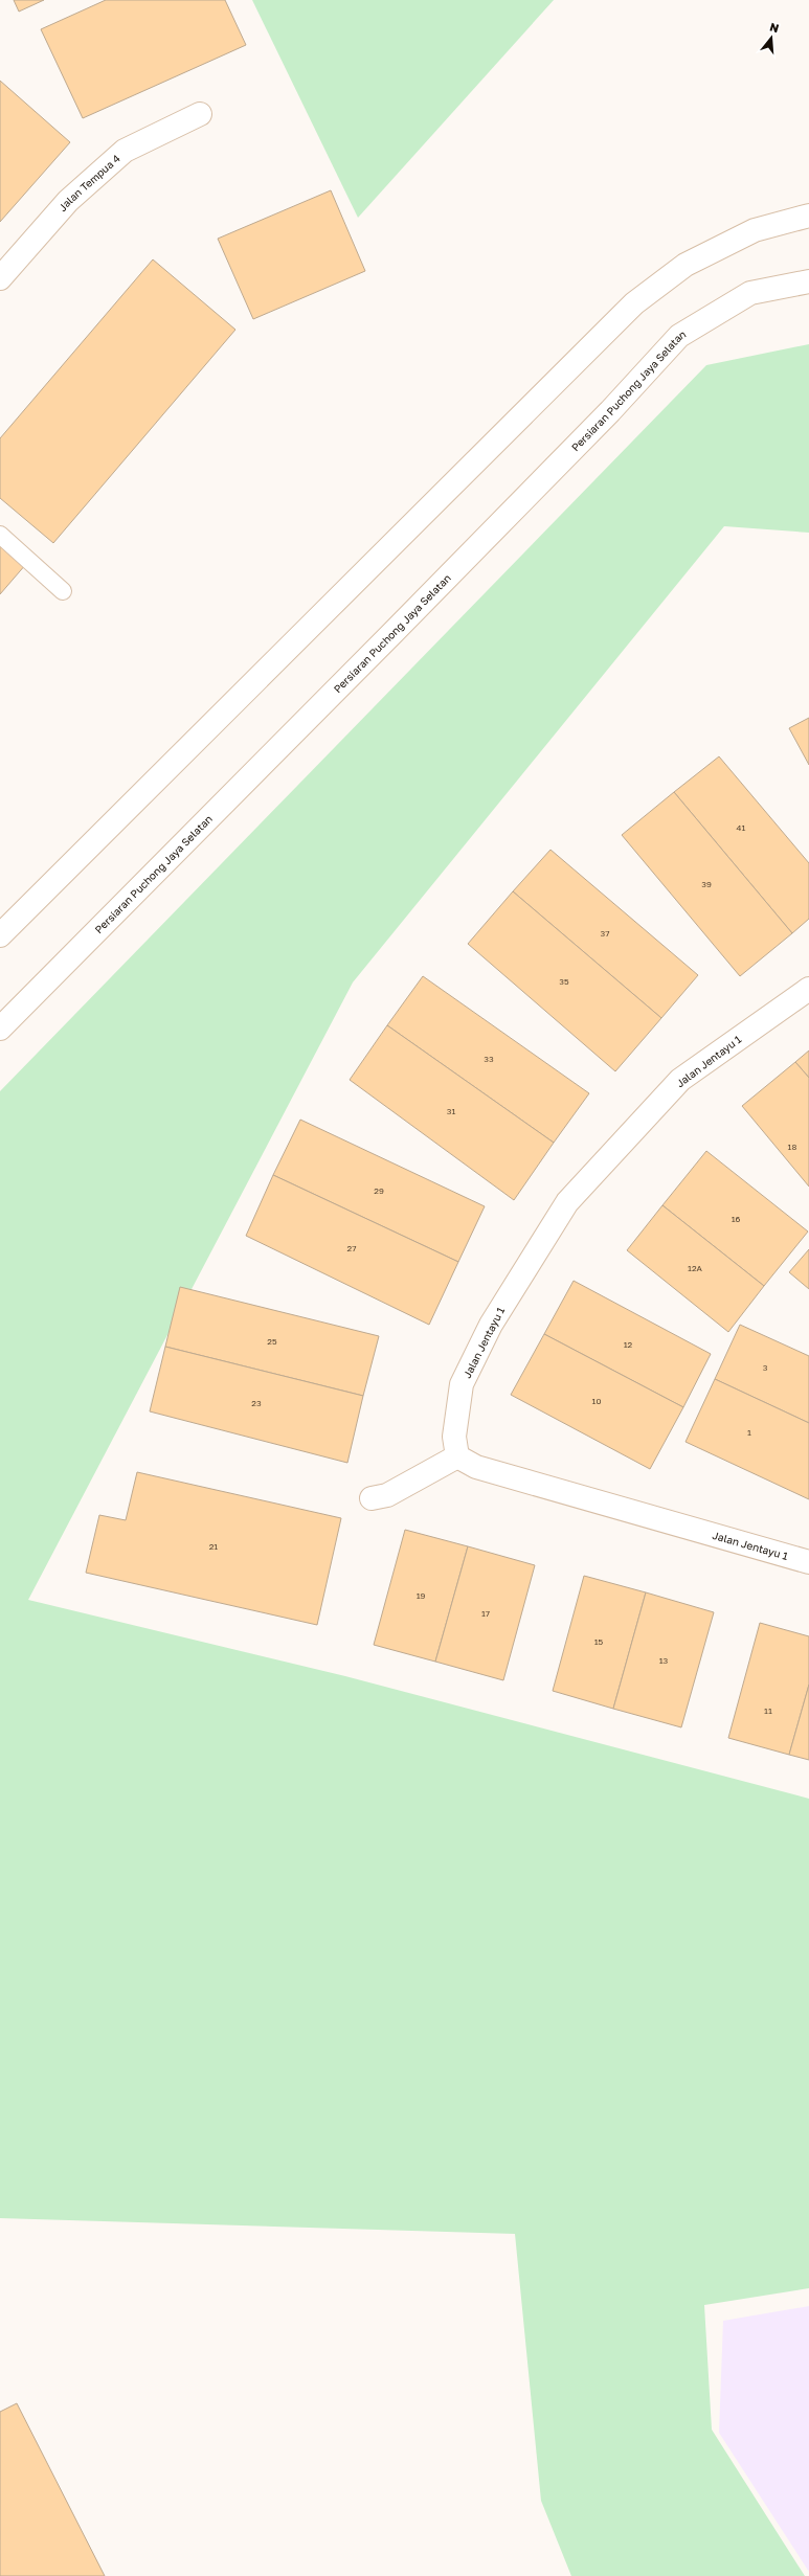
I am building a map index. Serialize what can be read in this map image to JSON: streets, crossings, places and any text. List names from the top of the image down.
{
  "streets": {
    "main road": ["Jalan Tempua 4", "Persiaran Puchong Jaya Selatan", "Jalan Jentayu 1"]
  },
  "house_numbers": [
    "41",
    "39",
    "37",
    "35",
    "33",
    "31",
    "18",
    "29",
    "16",
    "27",
    "12A",
    "25",
    "12",
    "3",
    "10",
    "23",
    "1",
    "21",
    "19",
    "17",
    "15",
    "13",
    "11"
  ],
  "north": "top"
}
